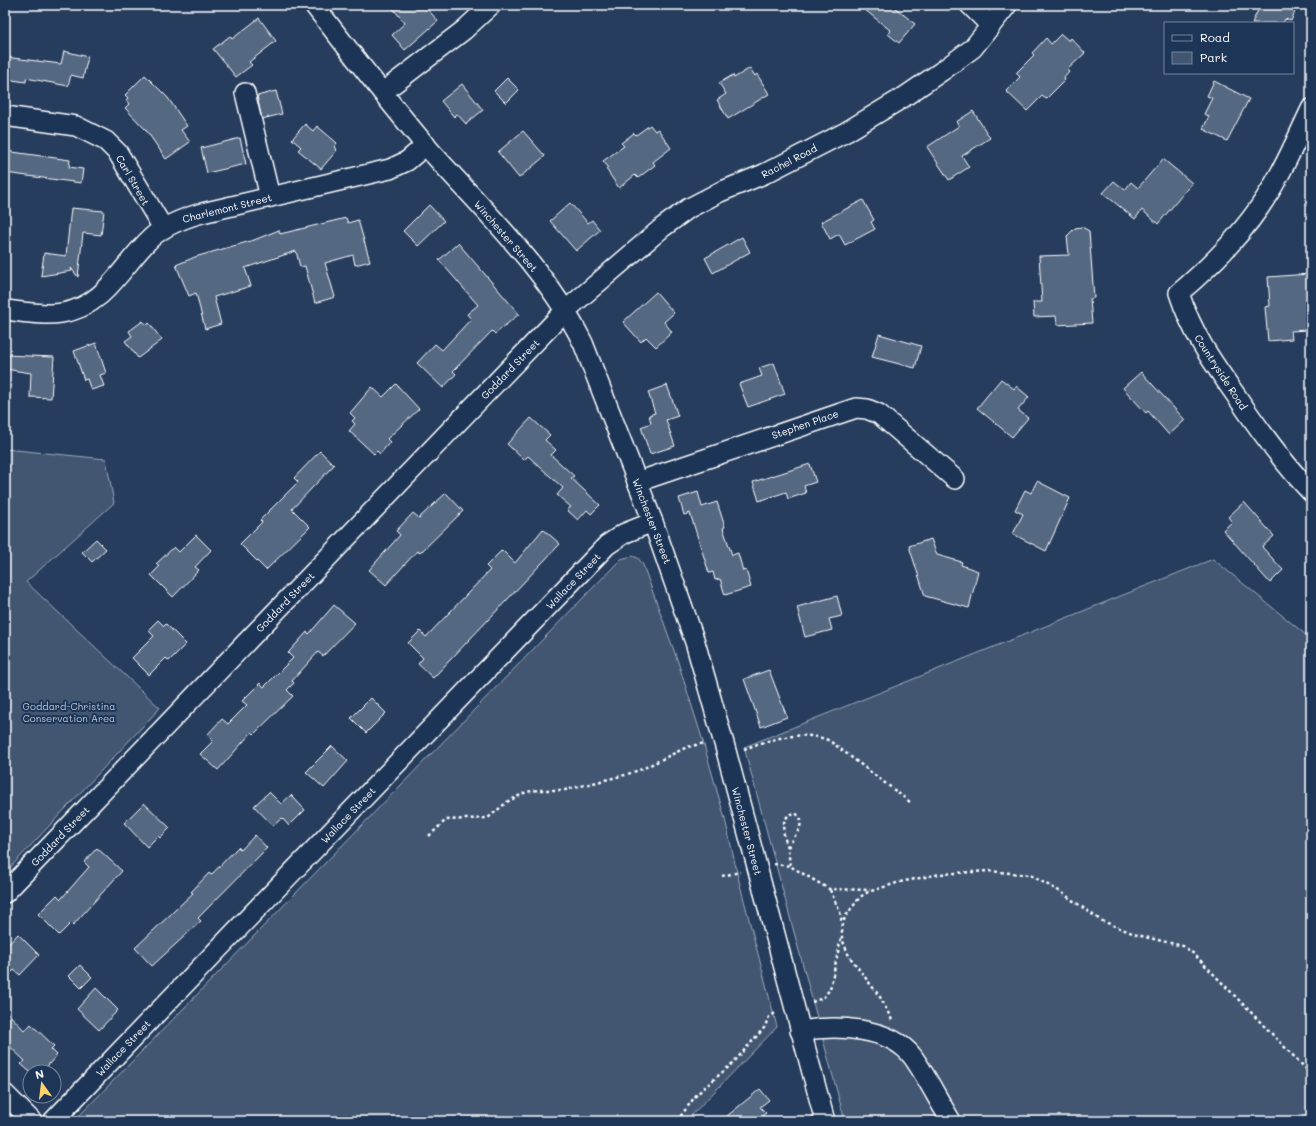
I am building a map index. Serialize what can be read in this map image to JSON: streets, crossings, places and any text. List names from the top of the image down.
{
  "streets": {
    "street": [
      "Rachel Road",
      "Carl Street",
      "Charlemont Street",
      "Winchester Street",
      "Goddard Street",
      "Countryside Road",
      "Stephen Place",
      "Wallace Street"
    ]
  },
  "crossings": [
    ["Rachel Road", "Winchester Street"],
    ["Rachel Road", "Goddard Street"],
    ["Carl Street", "Charlemont Street"],
    ["Charlemont Street", "Winchester Street"],
    ["Winchester Street", "Goddard Street"],
    ["Winchester Street", "Stephen Place"],
    ["Winchester Street", "Wallace Street"]
  ],
  "parks": ["Goddard-Christina Conservation Area"],
  "legend": ["Road", "Park"],
  "north": "top"
}
